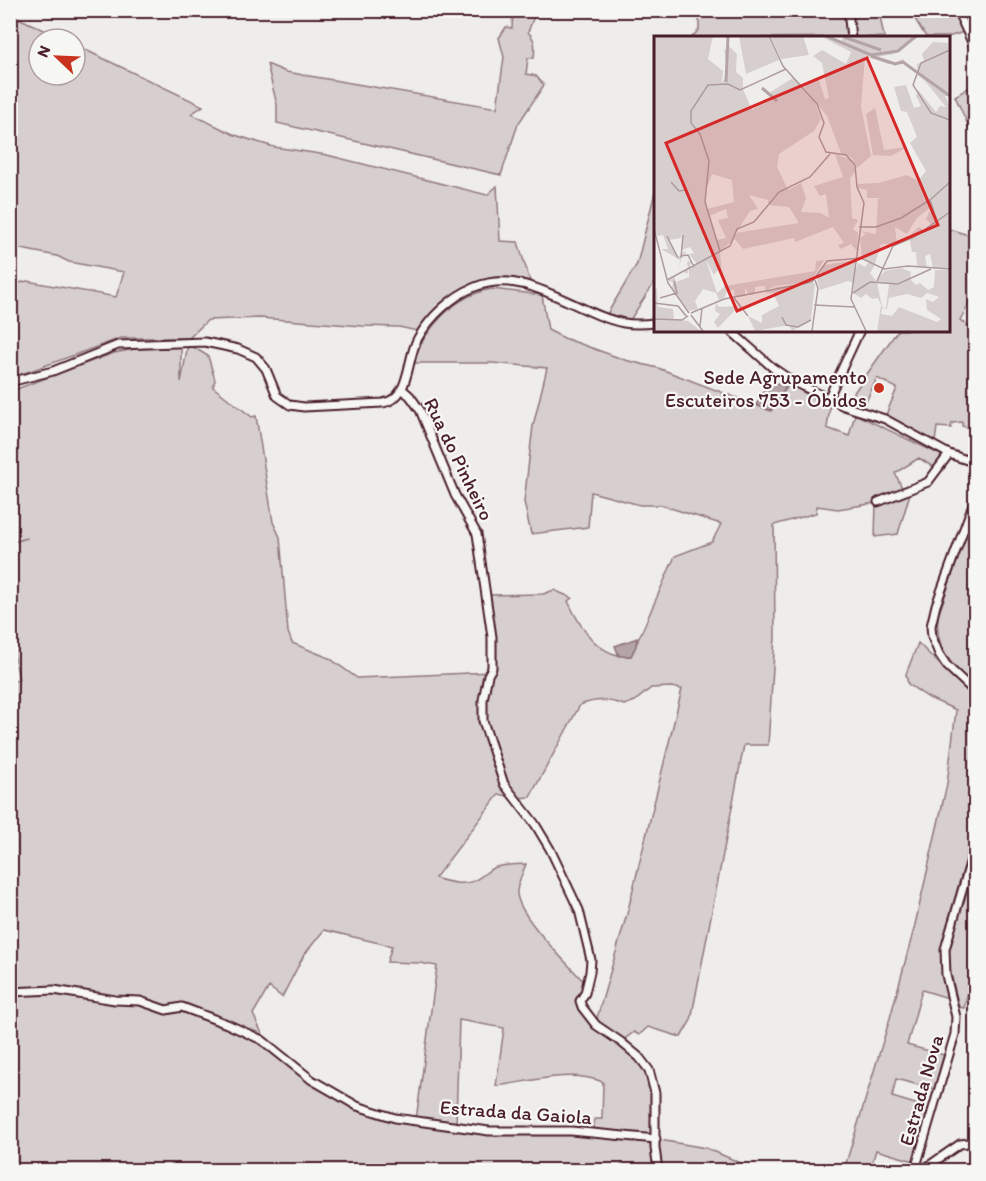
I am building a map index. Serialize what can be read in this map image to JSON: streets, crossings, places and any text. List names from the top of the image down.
{
  "streets": {
    "street": ["Rua do Pinheiro", "Estrada Nova", "Estrada da Gaiola"]
  },
  "crossings": [
    ["Rua do Pinheiro", "Estrada da Gaiola"]
  ],
  "places": ["Sede Agrupamento Escuteiros 753 - Óbidos"],
  "north": "top left"
}
